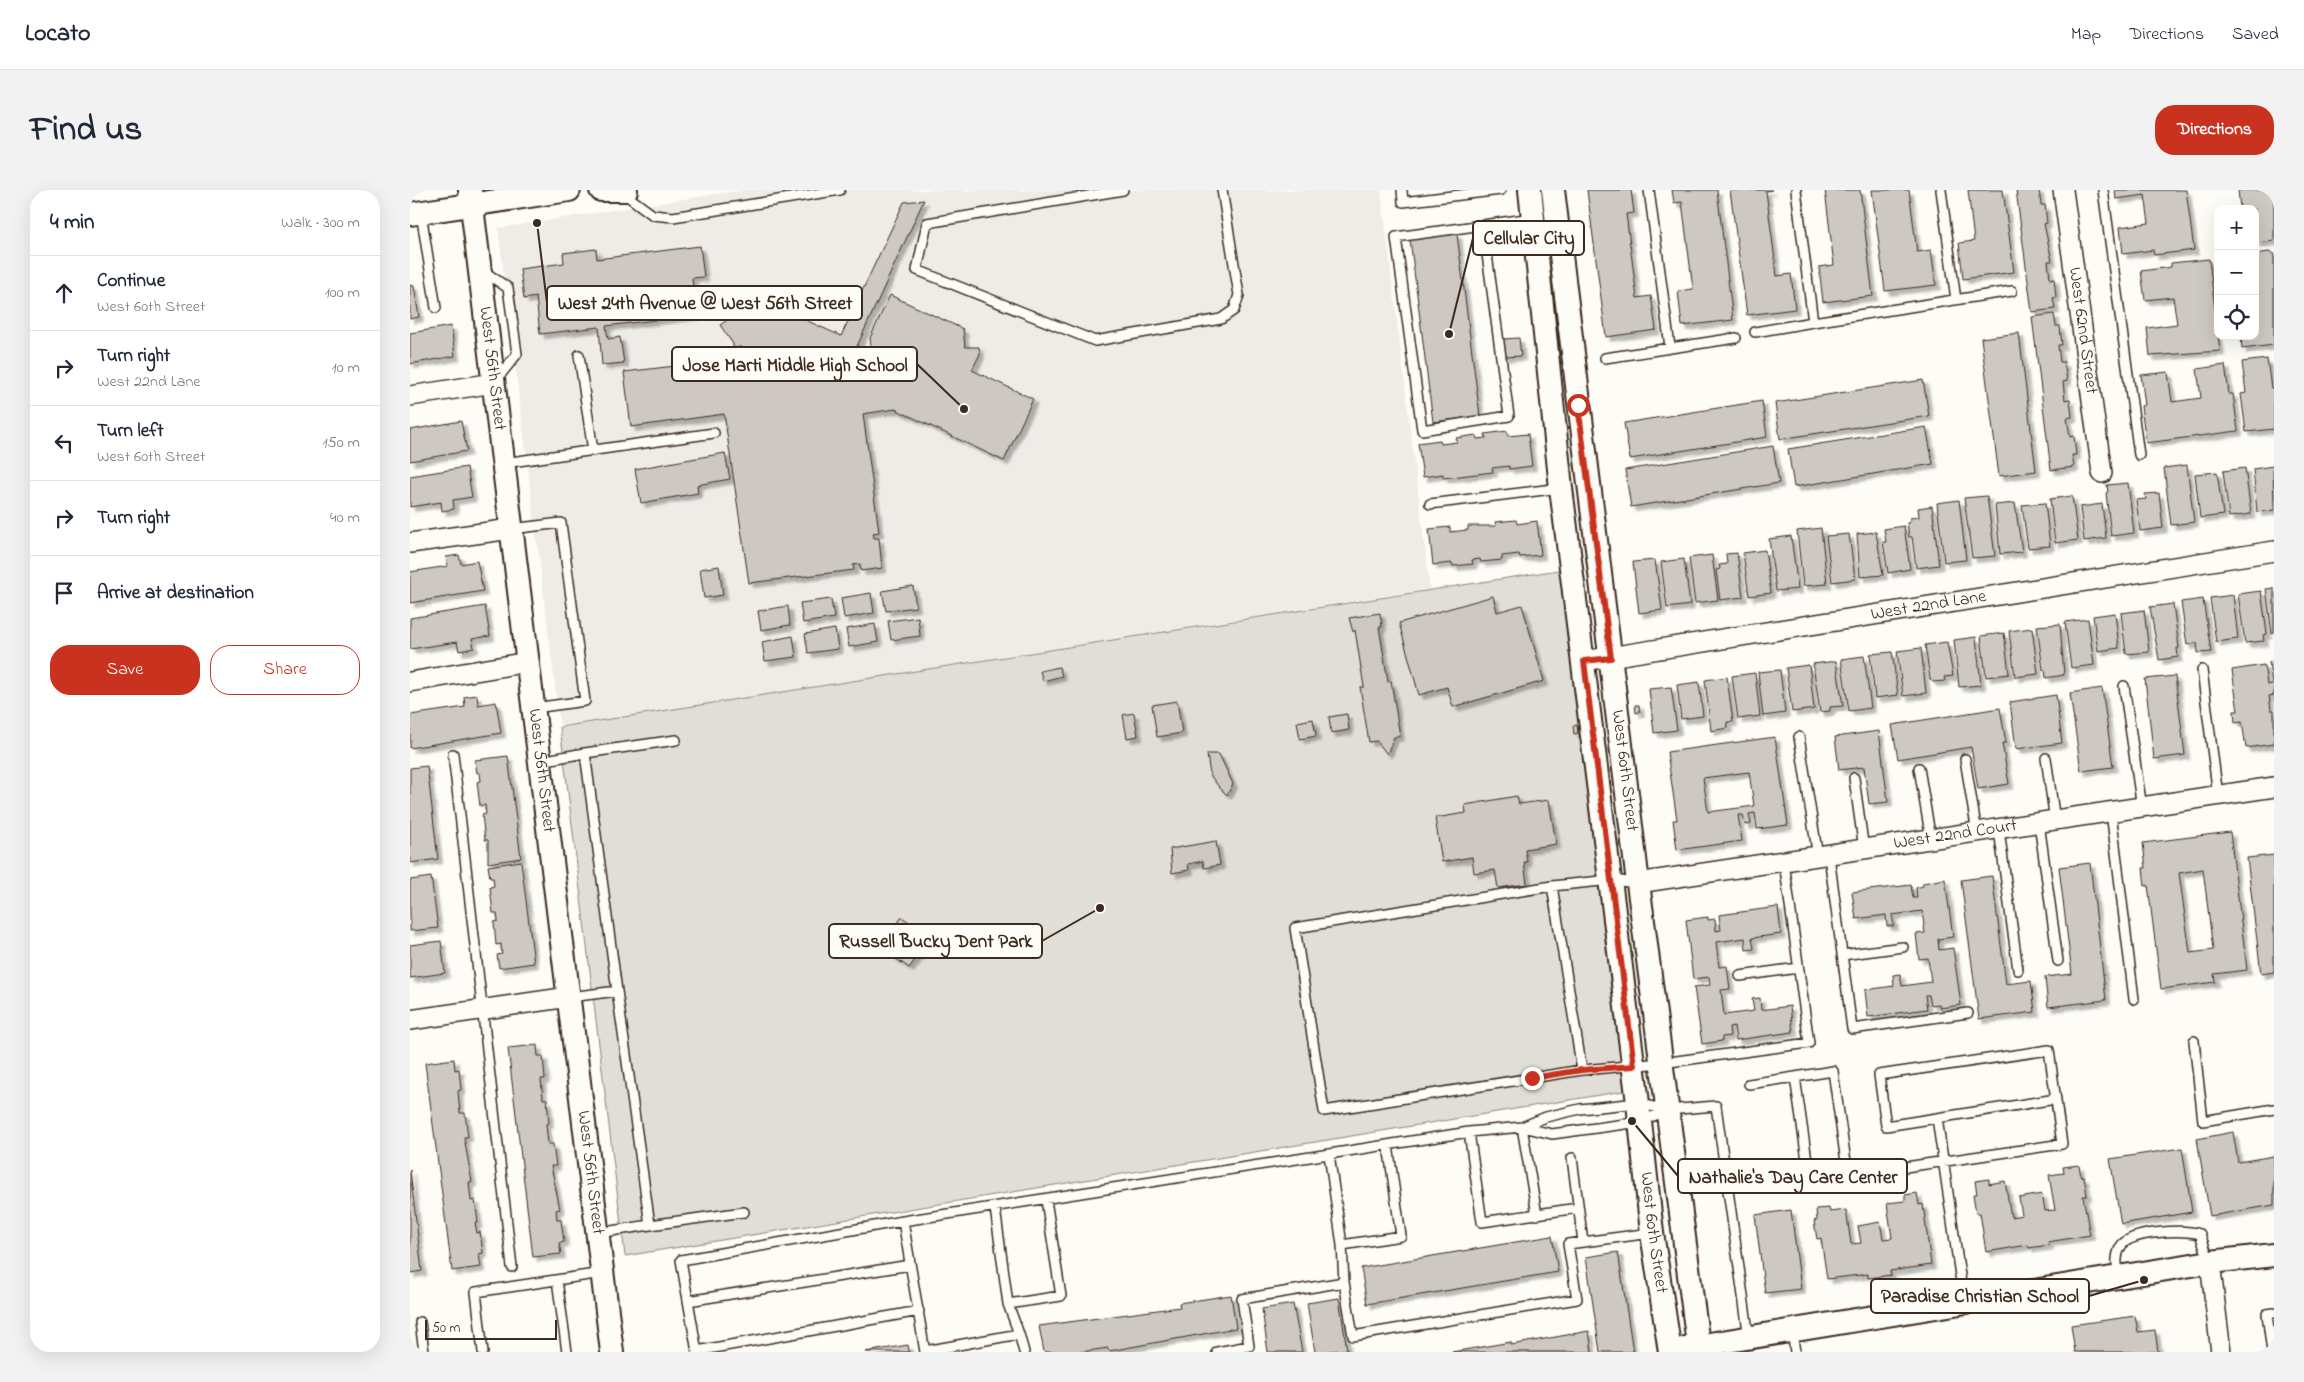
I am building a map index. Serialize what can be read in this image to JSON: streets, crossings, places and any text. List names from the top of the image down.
{
  "streets": {
    "street": [
      "West 62nd Street",
      "West 56th Street",
      "West 22nd Lane",
      "West 60th Street",
      "West 22nd Court"
    ]
  },
  "crossings": [
    ["West 22nd Lane", "West 60th Street"],
    ["West 60th Street", "West 22nd Court"]
  ],
  "places": [
    "West 24th Avenue @ West 56th Street",
    "Cellular City",
    "Jose Marti Middle High School",
    "Russell Bucky Dent Park",
    "Nathalie's Day Care Center",
    "Paradise Christian School"
  ],
  "scale_bar": "50 m",
  "page": {
    "header": "Locato",
    "nav": ["Map", "Directions", "Saved"],
    "title": "Find us",
    "buttons": [
      "Directions",
      ["Save", "Share"]
    ],
    "heading": ["4 min", "Walk · 300 m"],
    "map_buttons": ["+", "−"],
    "list": [
      ["Continue", "West 60th Street", "100 m"],
      ["Turn right", "West 22nd Lane", "10 m"],
      ["Turn left", "West 60th Street", "150 m"],
      ["Turn right", "40 m"],
      "Arrive at destination"
    ],
    "scale": "50 m"
  }
}
